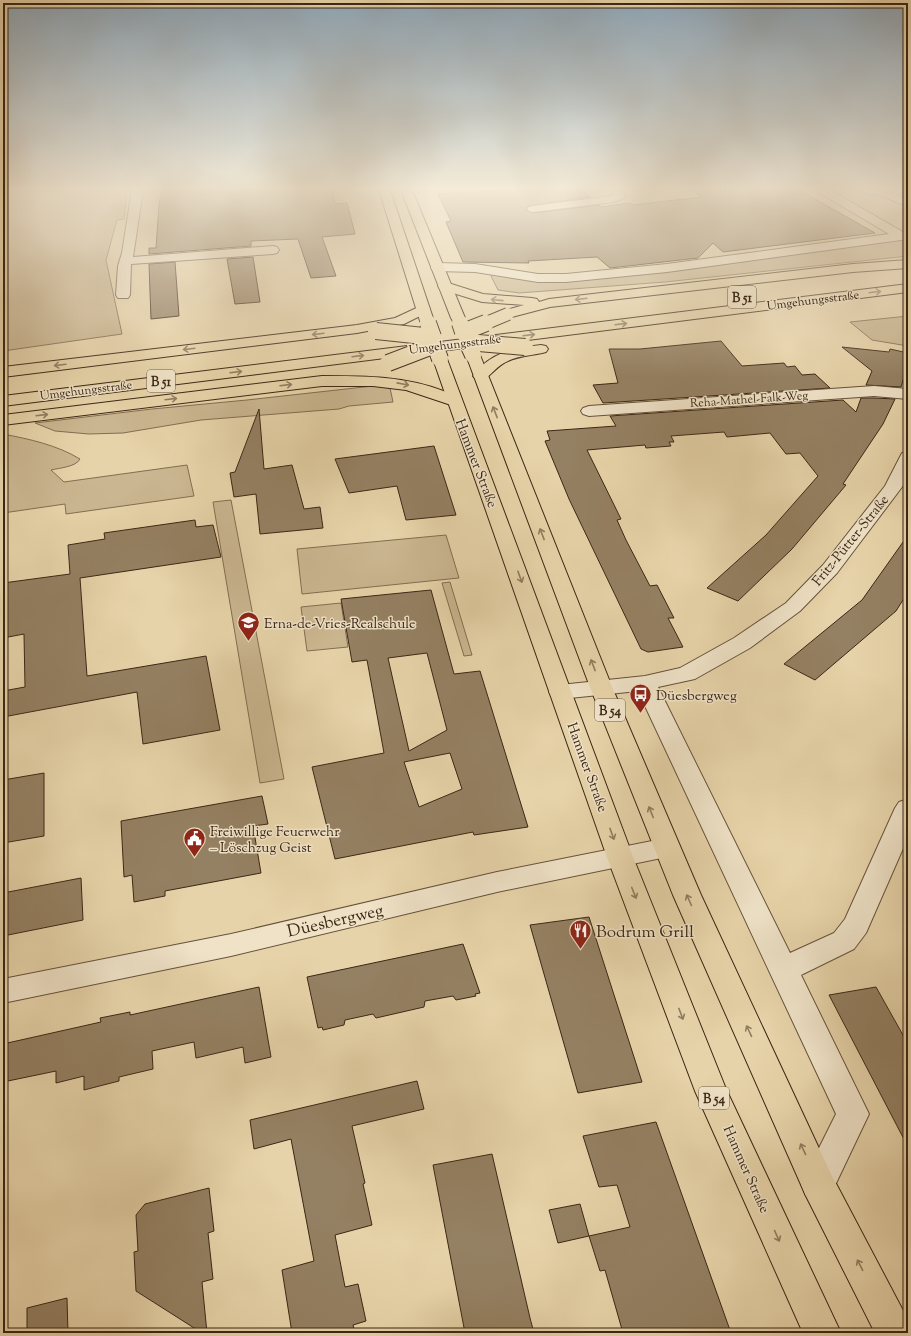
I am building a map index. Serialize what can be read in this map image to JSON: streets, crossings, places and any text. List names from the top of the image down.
{
  "streets": {
    "main road": [
      "B 51",
      "Umgehungsstraße",
      "Hammer Straße",
      "B 54"
    ],
    "street": ["Reha-Mathel-Falk-Weg", "Fritz-Pütter-Straße", "Düesbergweg"]
  },
  "crossings": [
    ["Hammer Straße", "Fritz-Pütter-Straße"],
    ["Hammer Straße", "Düesbergweg"],
    ["Fritz-Pütter-Straße", "B 54"],
    ["B 54", "Düesbergweg"]
  ],
  "places": {
    "school or university": ["Erna-de-Vries-Realschule"],
    "bus stop": ["Düesbergweg"],
    "public building": ["Freiwillige Feuerwehr – Löschzug Geist"],
    "restaurant": ["Bodrum Grill"]
  }
}
